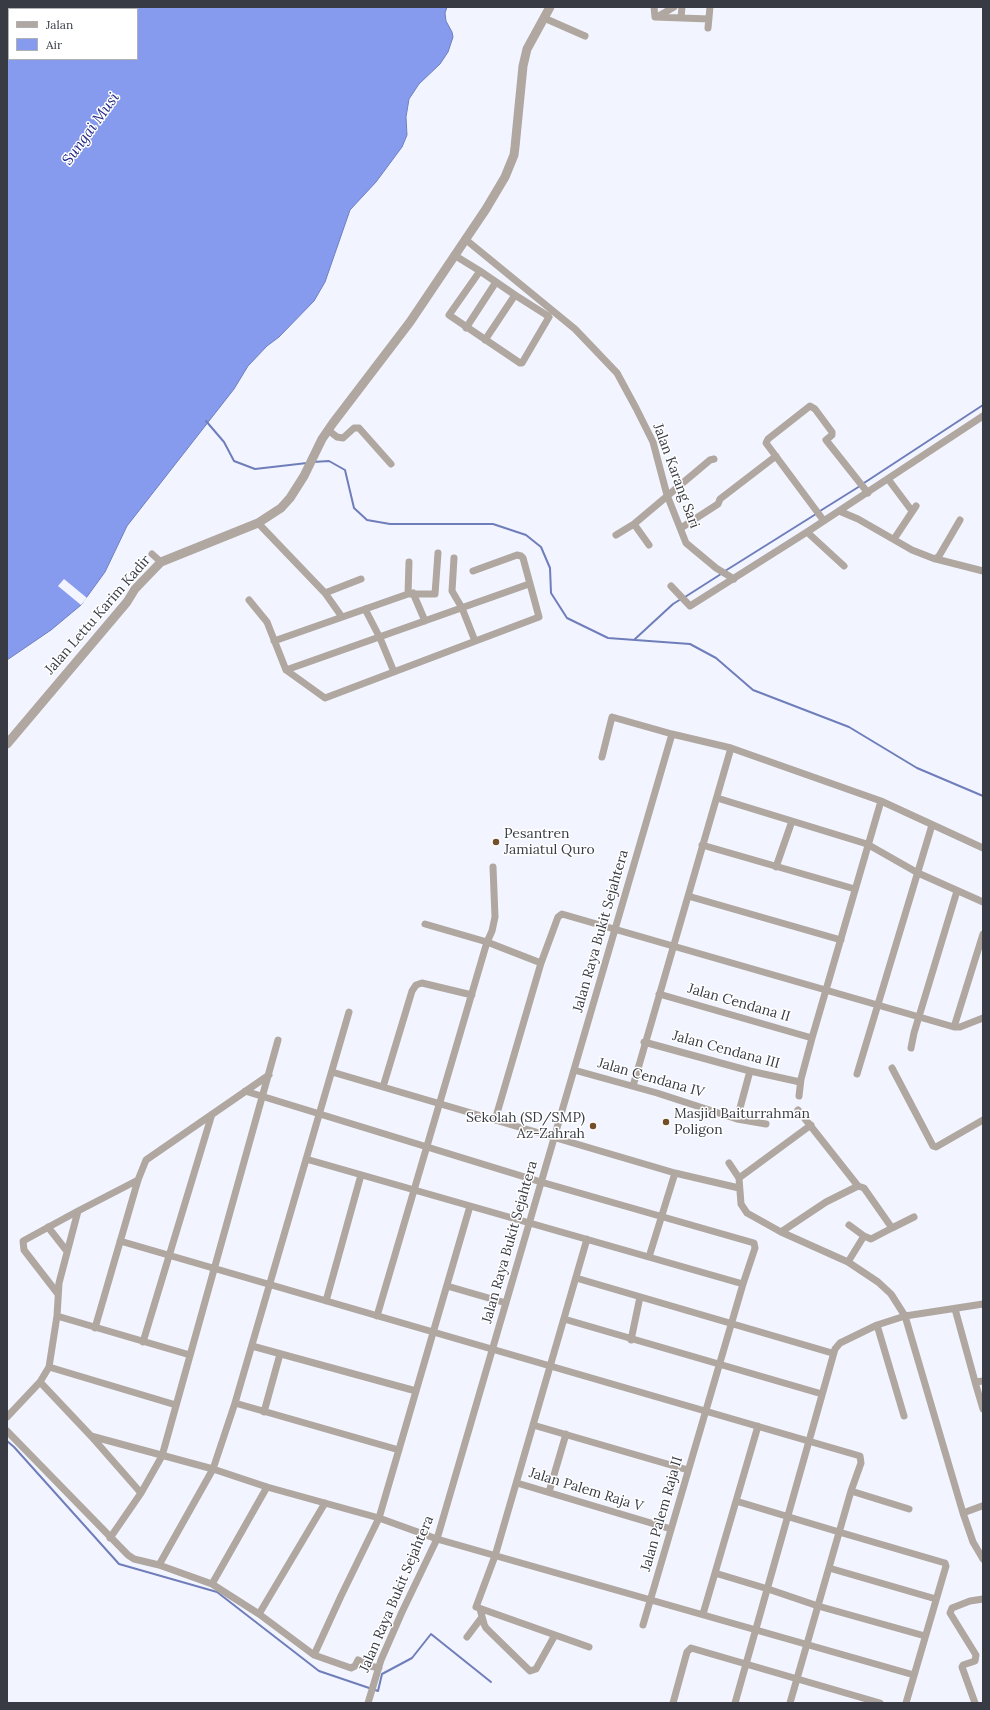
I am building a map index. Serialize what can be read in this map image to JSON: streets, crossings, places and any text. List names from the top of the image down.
{
  "streets": {
    "street": [
      "Jalan Karang Sari",
      "Jalan Lettu Karim Kadir",
      "Jalan Raya Bukit Sejahtera",
      "Jalan Cendana II",
      "Jalan Cendana III",
      "Jalan Cendana IV",
      "Jalan Palem Raja V",
      "Jalan Palem Raja II"
    ]
  },
  "crossings": [
    ["Jalan Karang Sari", "Jalan Lettu Karim Kadir"],
    ["Jalan Raya Bukit Sejahtera", "Jalan Cendana IV"],
    ["Jalan Palem Raja V", "Jalan Palem Raja II"]
  ],
  "water": ["Sungai Musi"],
  "places": ["Pesantren Jamiatul Quro", "Masjid Baiturrahman Poligon", "Sekolah (SD/SMP) Az-Zahrah"],
  "legend": ["Jalan", "Air"]
}
